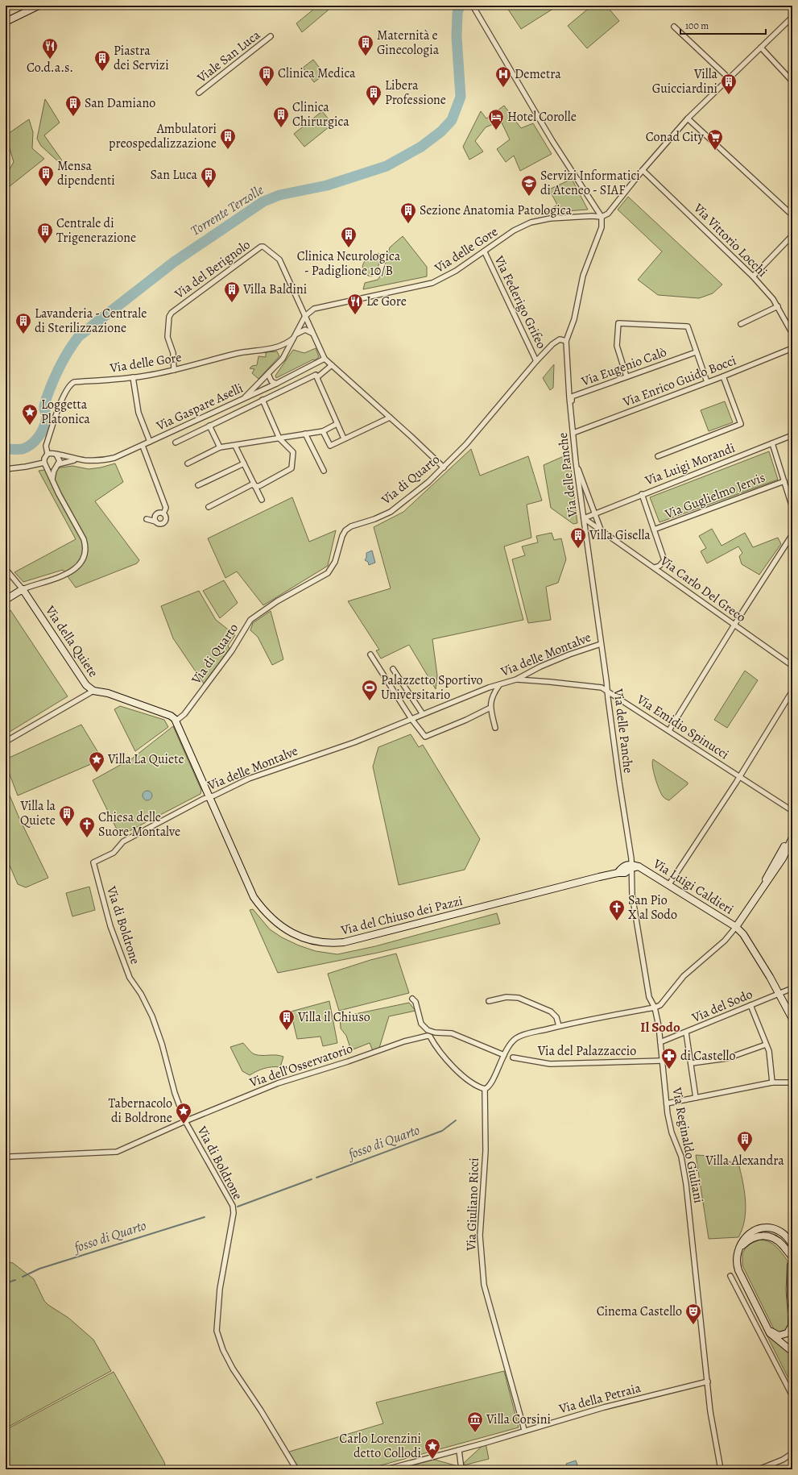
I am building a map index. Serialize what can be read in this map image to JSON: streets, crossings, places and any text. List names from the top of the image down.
{
  "streets": {
    "main road": ["Via della Quiete", "Via Luigi Caldieri", "Via del Chiuso dei Pazzi"],
    "street": [
      "Viale San Luca",
      "Via Vittorio Locchi",
      "Via delle Gore",
      "Via del Berignolo",
      "Via Federigo Grifeo",
      "Via Eugenio Calò",
      "Via Enrico Guido Bocci",
      "Via Gaspare Aselli",
      "Via Luigi Morandi",
      "Via delle Panche",
      "Via di Quarto",
      "Via Guglielmo Jervis",
      "Via Carlo Del Greco",
      "Via delle Montalve",
      "Via Emidio Spinucci",
      "Via di Boldrone",
      "Via del Sodo",
      "Via del Palazzaccio",
      "Via dell'Osservatorio",
      "Via Reginaldo Giuliani",
      "Via Giuliano Ricci",
      "Via della Petraia"
    ]
  },
  "crossings": [
    ["Via delle Gore", "Via del Berignolo"],
    ["Via delle Gore", "Via Federigo Grifeo"],
    ["Via delle Gore", "Via Gaspare Aselli"],
    ["Via delle Gore", "Via delle Panche"],
    ["Via Federigo Grifeo", "Via di Quarto"],
    ["Via Eugenio Calò", "Via delle Panche"],
    ["Via Enrico Guido Bocci", "Via delle Panche"],
    ["Via Luigi Morandi", "Via delle Panche"],
    ["Via Luigi Morandi", "Via Carlo Del Greco"],
    ["Via delle Panche", "Via di Quarto"],
    ["Via delle Panche", "Via Carlo Del Greco"],
    ["Via delle Panche", "Via delle Montalve"],
    ["Via delle Panche", "Via Emidio Spinucci"],
    ["Via delle Panche", "Via del Chiuso dei Pazzi"],
    ["Via delle Panche", "Via Reginaldo Giuliani"],
    ["Via di Quarto", "Via della Quiete"],
    ["Via delle Montalve", "Via Emidio Spinucci"],
    ["Via delle Montalve", "Via del Chiuso dei Pazzi"],
    ["Via delle Montalve", "Via di Boldrone"],
    ["Via Luigi Caldieri", "Via del Chiuso dei Pazzi"],
    ["Via Luigi Caldieri", "Via del Sodo"],
    ["Via di Boldrone", "Via dell'Osservatorio"],
    ["Via del Sodo", "Via Reginaldo Giuliani"],
    ["Via del Palazzaccio", "Via Reginaldo Giuliani"],
    ["Via dell'Osservatorio", "Via Giuliano Ricci"],
    ["Via Reginaldo Giuliani", "Via della Petraia"],
    ["Via Giuliano Ricci", "Via della Petraia"]
  ],
  "districts": ["Il Sodo"],
  "water": ["Torrente Terzolle", "fosso di Quarto"],
  "places": {
    "building": [
      "Maternità e Ginecologia",
      "Piastra dei Servizi",
      "Clinica Medica",
      "Villa Guicciardini",
      "Libera Professione",
      "San Damiano",
      "Clinica Chirurgica",
      "Ambulatori preospedalizzazione",
      "Mensa dipendenti",
      "San Luca",
      "Sezione Anatomia Patologica",
      "Centrale di Trigenerazione",
      "Clinica Neurologica - Padiglione 10/B",
      "Villa Baldini",
      "Lavanderia - Centrale di Sterilizzazione",
      "Villa Gisella",
      "Villa la Quiete",
      "Villa il Chiuso",
      "Villa Alexandra"
    ],
    "restaurant": ["Co.d.a.s.", "Le Gore"],
    "hospital": ["Demetra"],
    "hotel": ["Hotel Corolle"],
    "supermarket": ["Conad City"],
    "school or university": ["Servizi Informatici di Ateneo - SIAF"],
    "place": [
      "Loggetta Platonica",
      "Villa La Quiete",
      "Tabernacolo di Boldrone",
      "Carlo Lorenzini detto Collodi"
    ],
    "sports": ["Palazzetto Sportivo Universitario"],
    "church": ["Chiesa delle Suore Montalve", "San Pio X al Sodo"],
    "pharmacy": ["di Castello"],
    "theatre": ["Cinema Castello"],
    "museum": ["Villa Corsini"]
  },
  "scale_bar": "100 m"
}
